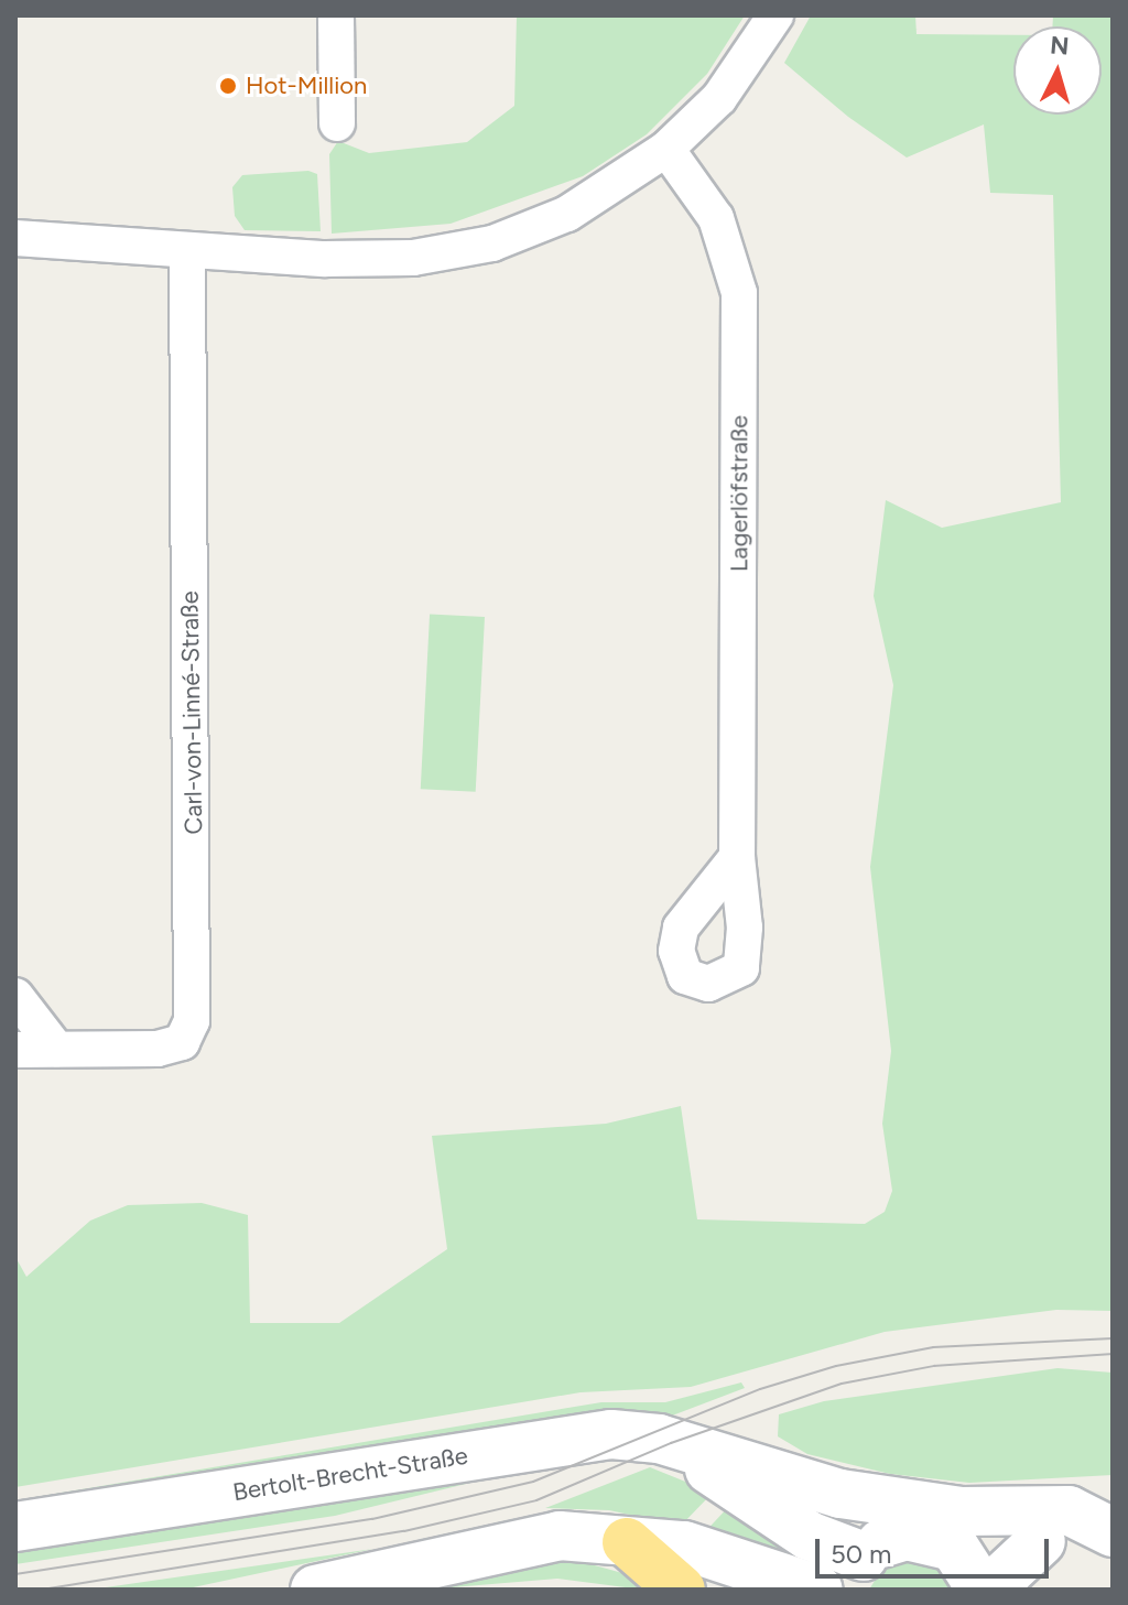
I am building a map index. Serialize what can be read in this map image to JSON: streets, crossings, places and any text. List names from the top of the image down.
{
  "streets": {
    "main road": ["Bertolt-Brecht-Straße"],
    "street": ["Lagerlöfstraße", "Carl-von-Linné-Straße"]
  },
  "places": ["Hot-Million"],
  "scale_bar": "50 m",
  "north": "top"
}
